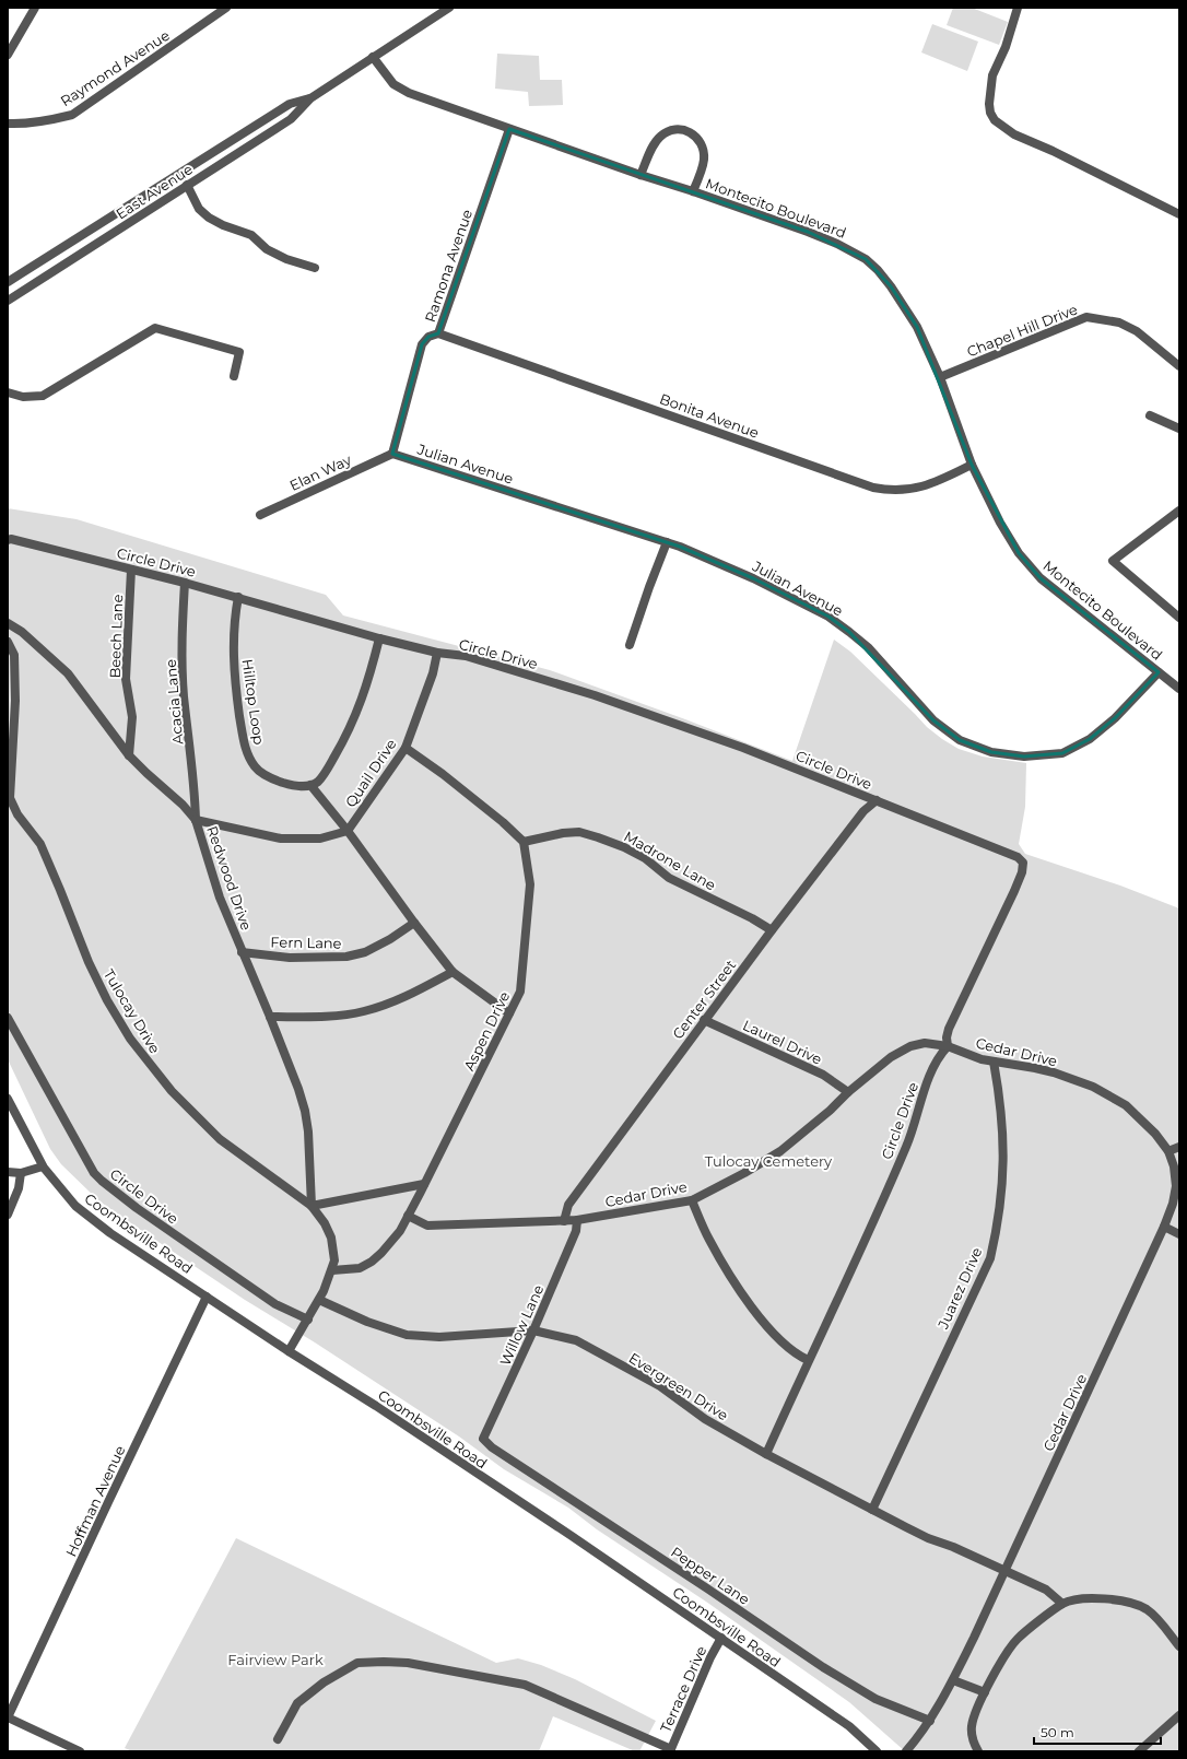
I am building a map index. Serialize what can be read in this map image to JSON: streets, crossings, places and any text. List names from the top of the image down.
{
  "streets": {
    "street": [
      "Raymond Avenue",
      "East Avenue",
      "Montecito Boulevard",
      "Ramona Avenue",
      "Chapel Hill Drive",
      "Bonita Avenue",
      "Julian Avenue",
      "Elan Way",
      "Circle Drive",
      "Beech Lane",
      "Acacia Lane",
      "Hilltop Loop",
      "Quail Drive",
      "Madrone Lane",
      "Redwood Drive",
      "Fern Lane",
      "Center Street",
      "Tulocay Drive",
      "Aspen Drive",
      "Laurel Drive",
      "Cedar Drive",
      "Coombsville Road",
      "Juarez Drive",
      "Willow Lane",
      "Evergreen Drive",
      "Hoffman Avenue",
      "Pepper Lane",
      "Terrace Drive"
    ]
  },
  "crossings": [
    ["East Avenue", "Montecito Boulevard"],
    ["Montecito Boulevard", "Ramona Avenue"],
    ["Montecito Boulevard", "Chapel Hill Drive"],
    ["Montecito Boulevard", "Bonita Avenue"],
    ["Montecito Boulevard", "Julian Avenue"],
    ["Ramona Avenue", "Bonita Avenue"],
    ["Ramona Avenue", "Julian Avenue"],
    ["Ramona Avenue", "Elan Way"],
    ["Julian Avenue", "Elan Way"],
    ["Circle Drive", "Beech Lane"],
    ["Circle Drive", "Acacia Lane"],
    ["Circle Drive", "Hilltop Loop"],
    ["Circle Drive", "Quail Drive"],
    ["Circle Drive", "Center Street"],
    ["Circle Drive", "Tulocay Drive"],
    ["Circle Drive", "Cedar Drive"],
    ["Circle Drive", "Evergreen Drive"],
    ["Beech Lane", "Redwood Drive"],
    ["Acacia Lane", "Redwood Drive"],
    ["Madrone Lane", "Center Street"],
    ["Madrone Lane", "Aspen Drive"],
    ["Redwood Drive", "Fern Lane"],
    ["Redwood Drive", "Tulocay Drive"],
    ["Center Street", "Laurel Drive"],
    ["Center Street", "Cedar Drive"],
    ["Tulocay Drive", "Aspen Drive"],
    ["Tulocay Drive", "Coombsville Road"],
    ["Tulocay Drive", "Evergreen Drive"],
    ["Aspen Drive", "Cedar Drive"],
    ["Laurel Drive", "Cedar Drive"],
    ["Cedar Drive", "Juarez Drive"],
    ["Cedar Drive", "Willow Lane"],
    ["Cedar Drive", "Evergreen Drive"],
    ["Cedar Drive", "Pepper Lane"],
    ["Coombsville Road", "Hoffman Avenue"],
    ["Coombsville Road", "Terrace Drive"],
    ["Juarez Drive", "Evergreen Drive"],
    ["Willow Lane", "Evergreen Drive"],
    ["Willow Lane", "Pepper Lane"]
  ],
  "parks": ["Tulocay Cemetery", "Fairview Park"],
  "scale_bar": "50 m"
}
